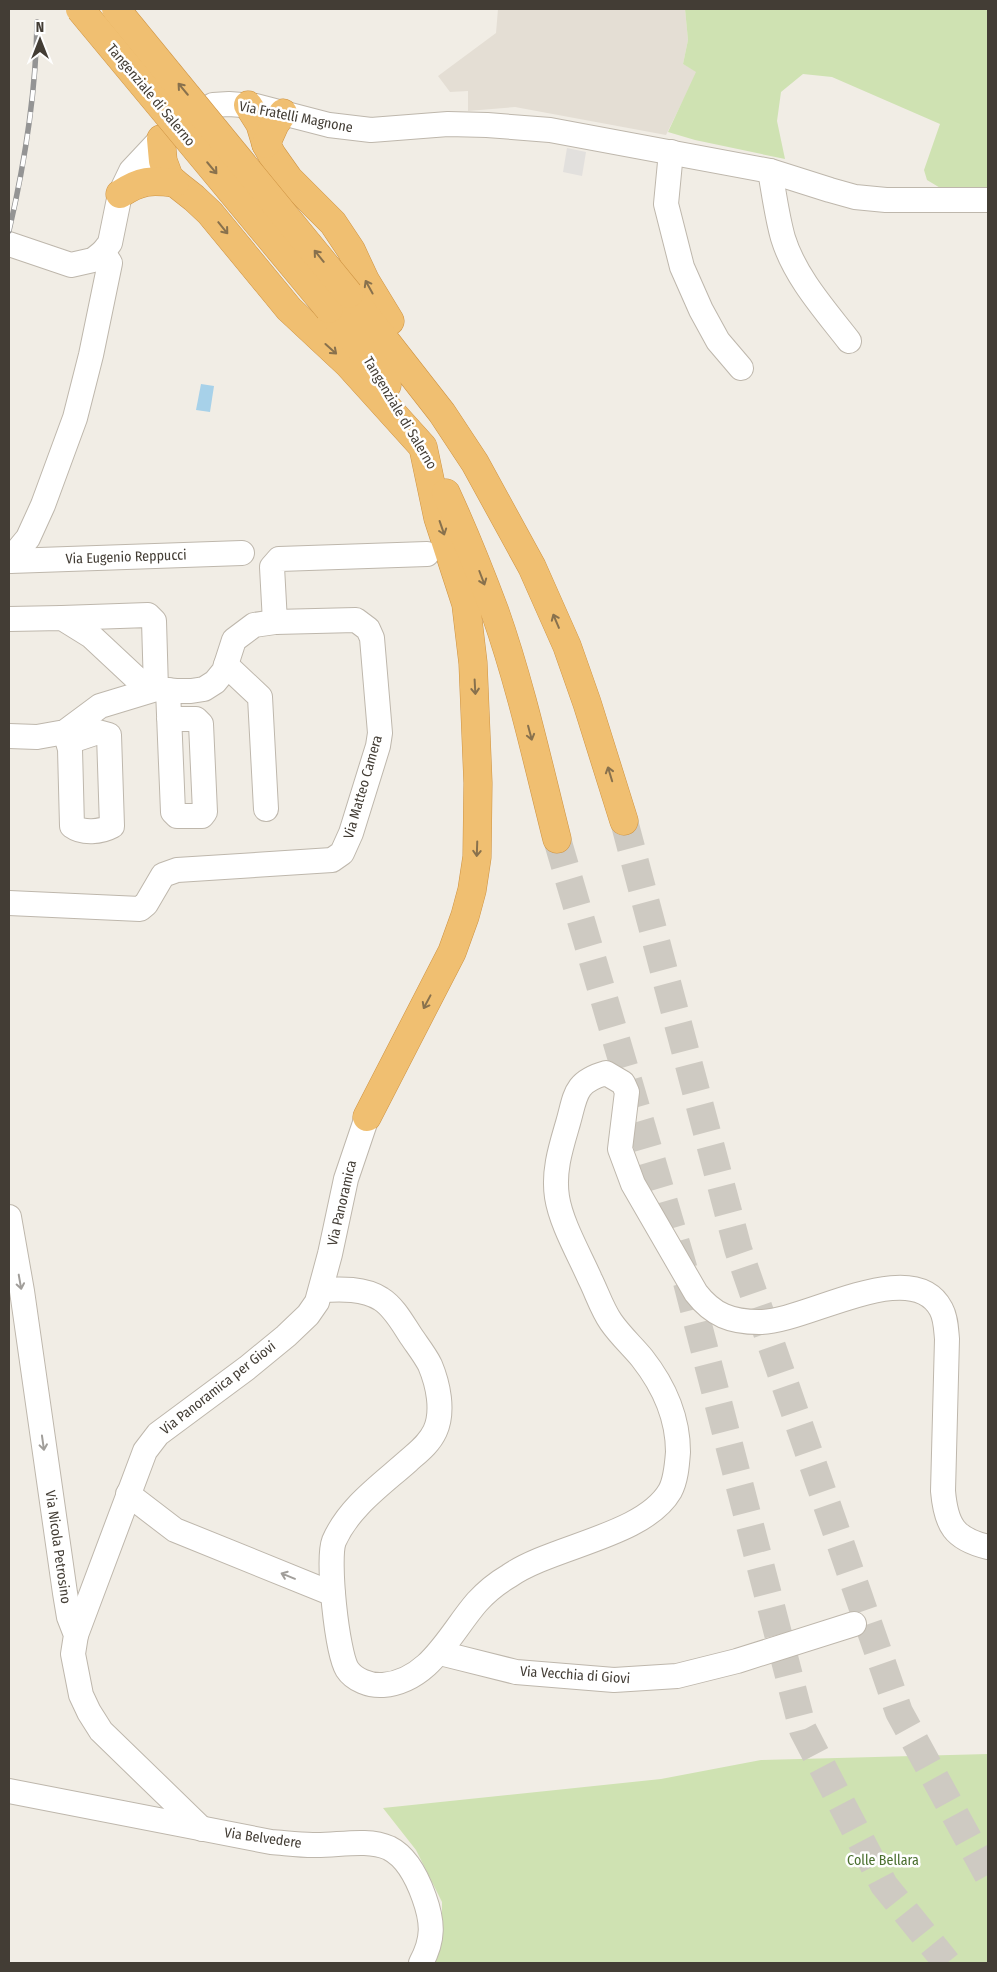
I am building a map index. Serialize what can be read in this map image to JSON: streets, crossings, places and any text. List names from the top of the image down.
{
  "streets": {
    "highway": ["Tangenziale di Salerno"],
    "street": [
      "Via Fratelli Magnone",
      "Via Eugenio Reppucci",
      "Via Matteo Camera",
      "Via Panoramica",
      "Via Panoramica per Giovi",
      "Via Nicola Petrosino",
      "Via Vecchia di Giovi",
      "Via Belvedere"
    ]
  },
  "crossings": [
    ["Via Panoramica", "Via Panoramica per Giovi"],
    ["Via Panoramica per Giovi", "Via Nicola Petrosino"],
    ["Via Nicola Petrosino", "Via Belvedere"]
  ],
  "one_way": ["Via Nicola Petrosino"],
  "parks": ["Colle Bellara"],
  "north": "top"
}
